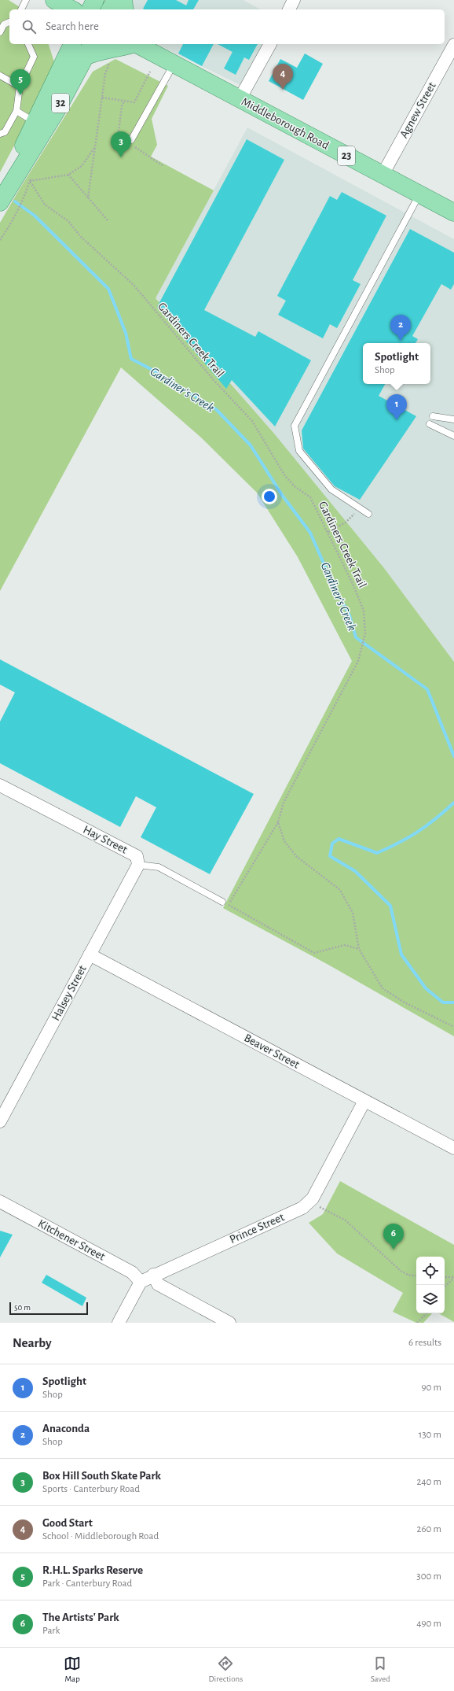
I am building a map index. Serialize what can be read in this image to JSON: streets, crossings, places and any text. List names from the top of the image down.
{
  "streets": {
    "main road": ["32", "Middleborough Road", "23"],
    "street": [
      "Agnew Street",
      "Hay Street",
      "Halsey Street",
      "Beaver Street",
      "Prince Street",
      "Kitchener Street"
    ],
    "path": ["Gardiners Creek Trail"]
  },
  "crossings": [
    ["Agnew Street", "Middleborough Road"],
    ["Hay Street", "Halsey Street"],
    ["Halsey Street", "Beaver Street"],
    ["Beaver Street", "Prince Street"],
    ["Prince Street", "Kitchener Street"]
  ],
  "water": ["Gardiner's Creek"],
  "scale_bar": "50 m",
  "page": {
    "search": "Search here",
    "pins": [
      "4",
      "5",
      "3",
      "2",
      "1",
      "6"
    ],
    "popup": ["Spotlight", "Shop"],
    "scale": "50 m",
    "heading": ["Nearby", "6 results"],
    "list": [
      {
        "mark": "1",
        "name": "Spotlight",
        "note": "Shop",
        "value": "90 m"
      },
      {
        "mark": "2",
        "name": "Anaconda",
        "note": "Shop",
        "value": "130 m"
      },
      {
        "mark": "3",
        "name": "Box Hill South Skate Park",
        "note": "Sports · Canterbury Road",
        "value": "240 m"
      },
      {
        "mark": "4",
        "name": "Good Start",
        "note": "School · Middleborough Road",
        "value": "260 m"
      },
      {
        "mark": "5",
        "name": "R.H.L. Sparks Reserve",
        "note": "Park · Canterbury Road",
        "value": "300 m"
      },
      {
        "mark": "6",
        "name": "The Artists' Park",
        "note": "Park",
        "value": "490 m"
      }
    ],
    "nav": ["Map", "Directions", "Saved"]
  }
}
